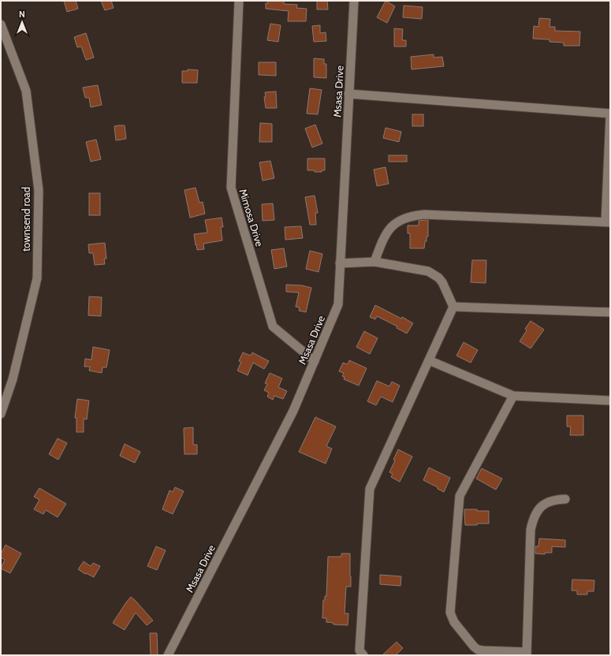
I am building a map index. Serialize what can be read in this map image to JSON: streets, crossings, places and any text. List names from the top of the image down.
{
  "streets": {
    "street": ["Msasa Drive", "Mimosa Drive", "townsend road"]
  },
  "crossings": [
    ["Msasa Drive", "Mimosa Drive"]
  ],
  "north": "top"
}
